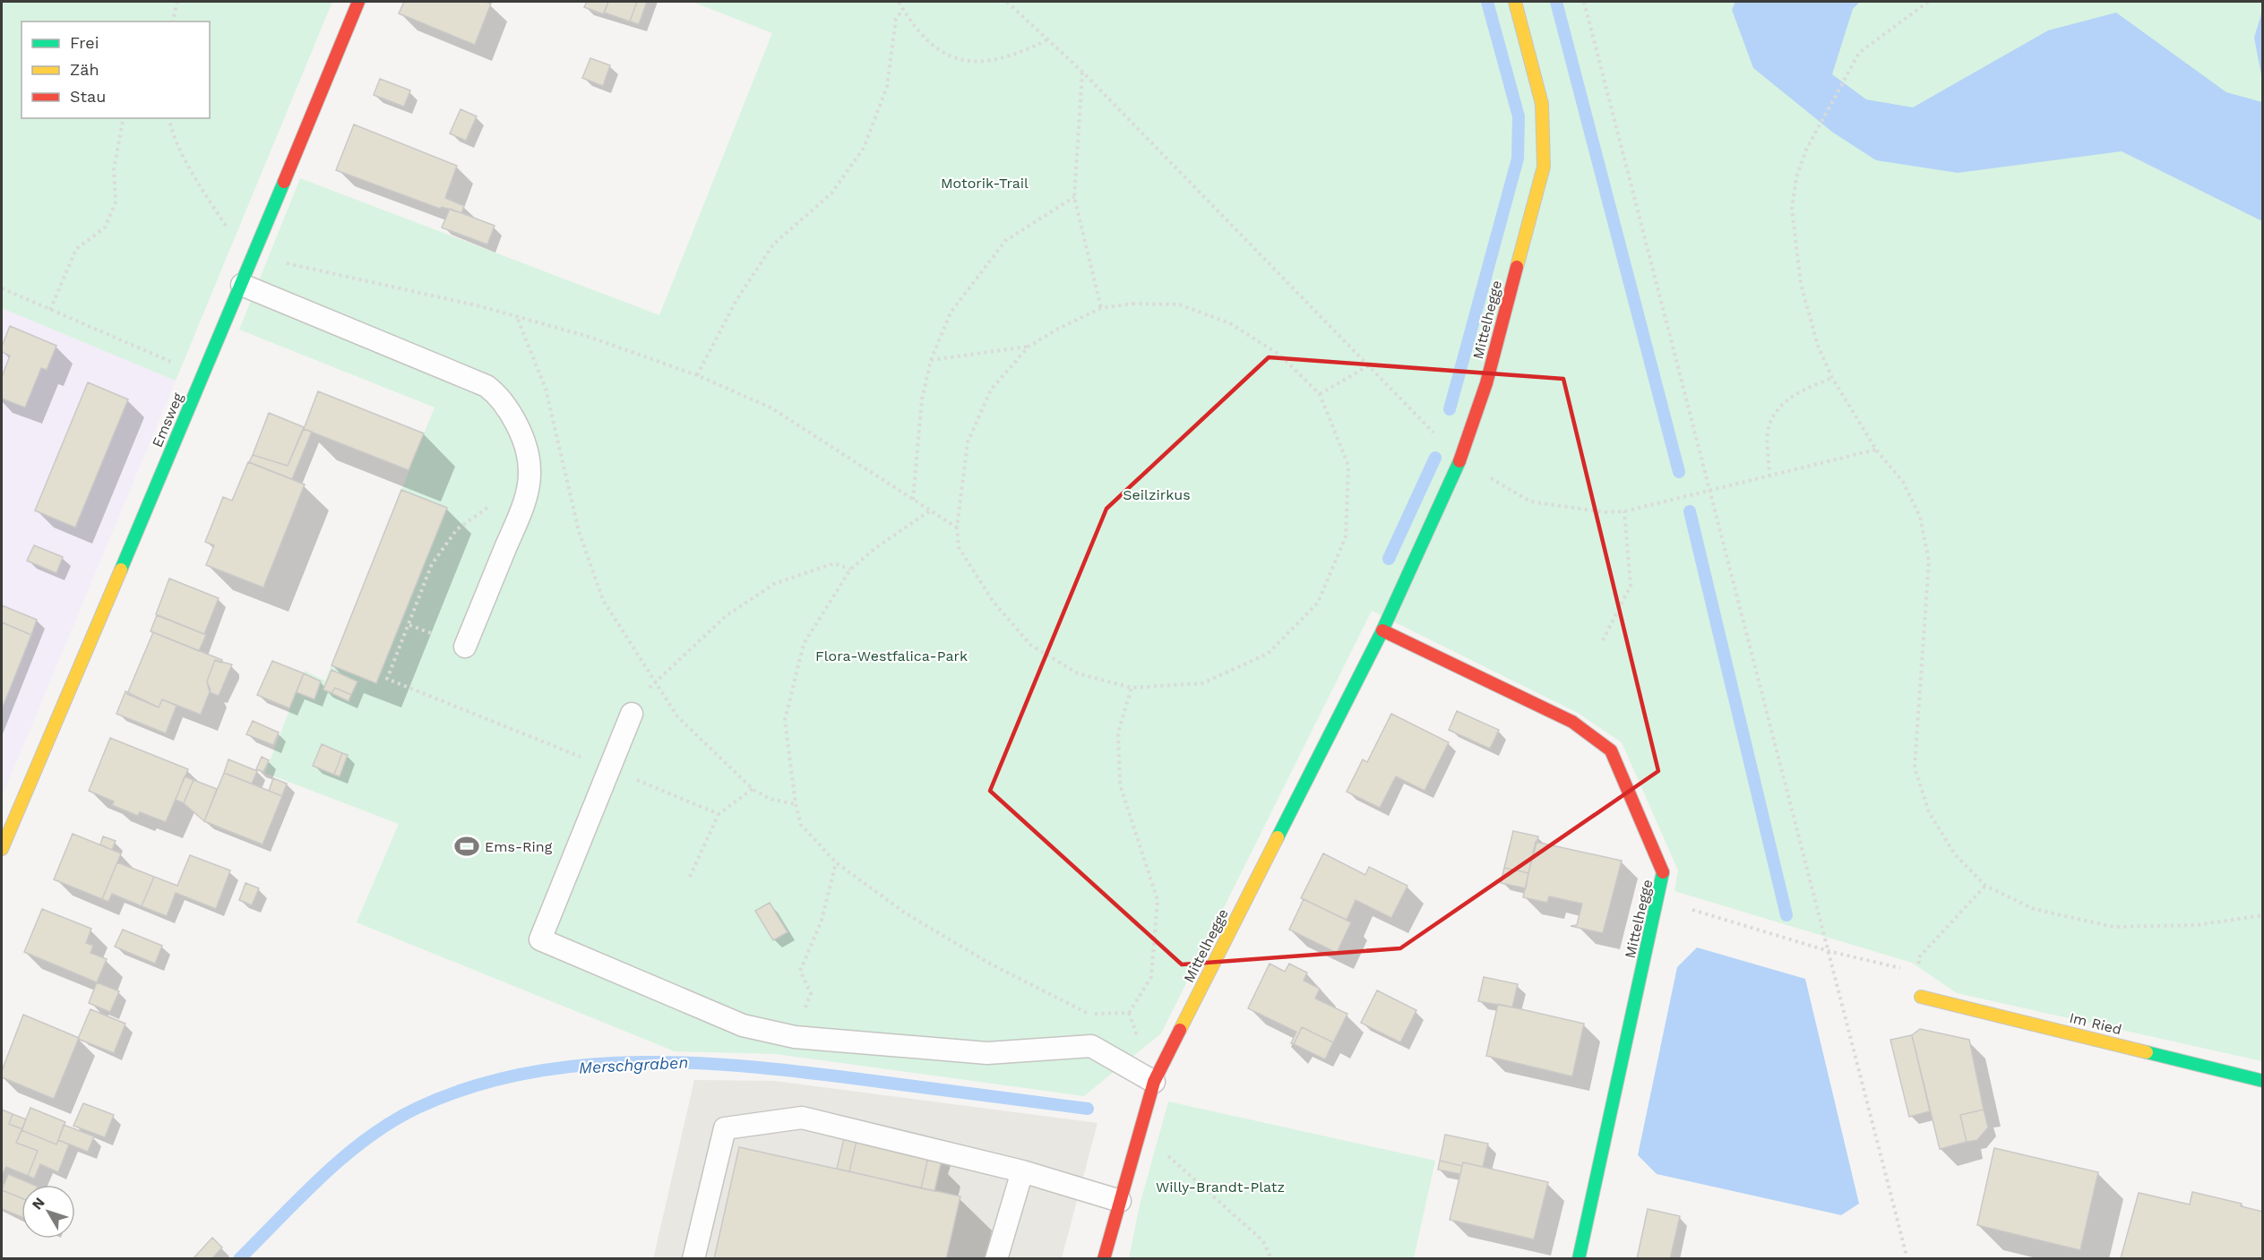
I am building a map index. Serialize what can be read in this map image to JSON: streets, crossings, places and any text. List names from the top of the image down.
{
  "streets": {
    "street": ["Mittelhegge", "Emsweg", "Im Ried"]
  },
  "water": ["Merschgraben"],
  "parks": [
    "Motorik-Trail",
    "Seilzirkus",
    "Flora-Westfalica-Park",
    "Willy-Brandt-Platz"
  ],
  "places": {
    "sports": ["Ems-Ring"]
  },
  "legend": ["Frei", "Zäh", "Stau"],
  "north": "top left"
}
